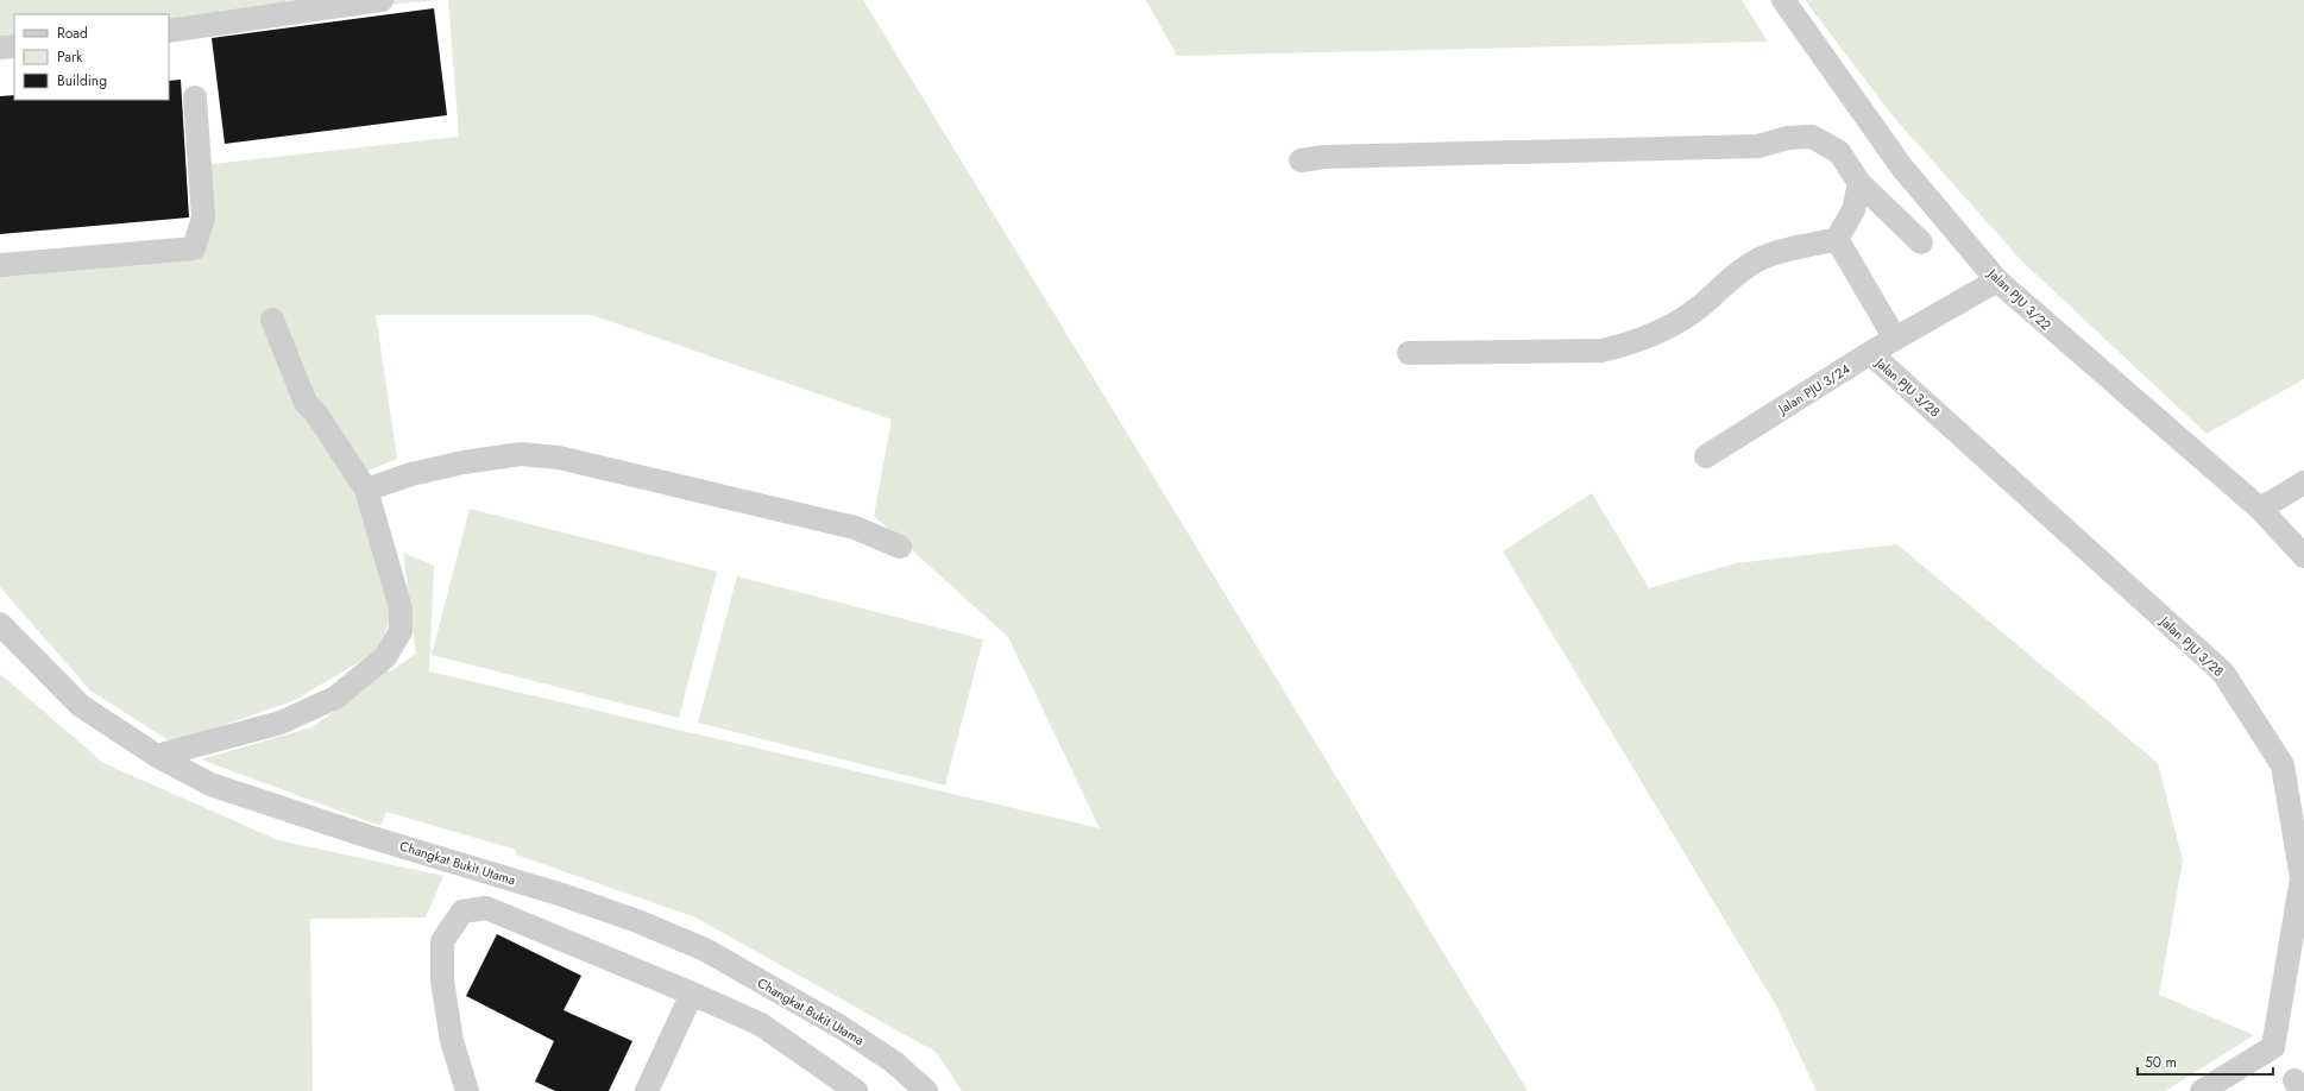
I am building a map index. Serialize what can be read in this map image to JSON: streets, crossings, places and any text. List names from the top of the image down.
{
  "streets": {
    "street": [
      "Jalan PJU 3/22",
      "Jalan PJU 3/28",
      "Jalan PJU 3/24",
      "Changkat Bukit Utama"
    ]
  },
  "crossings": [
    ["Jalan PJU 3/22", "Jalan PJU 3/24"],
    ["Jalan PJU 3/28", "Jalan PJU 3/24"]
  ],
  "legend": ["Road", "Park", "Building"],
  "scale_bar": "50 m"
}
